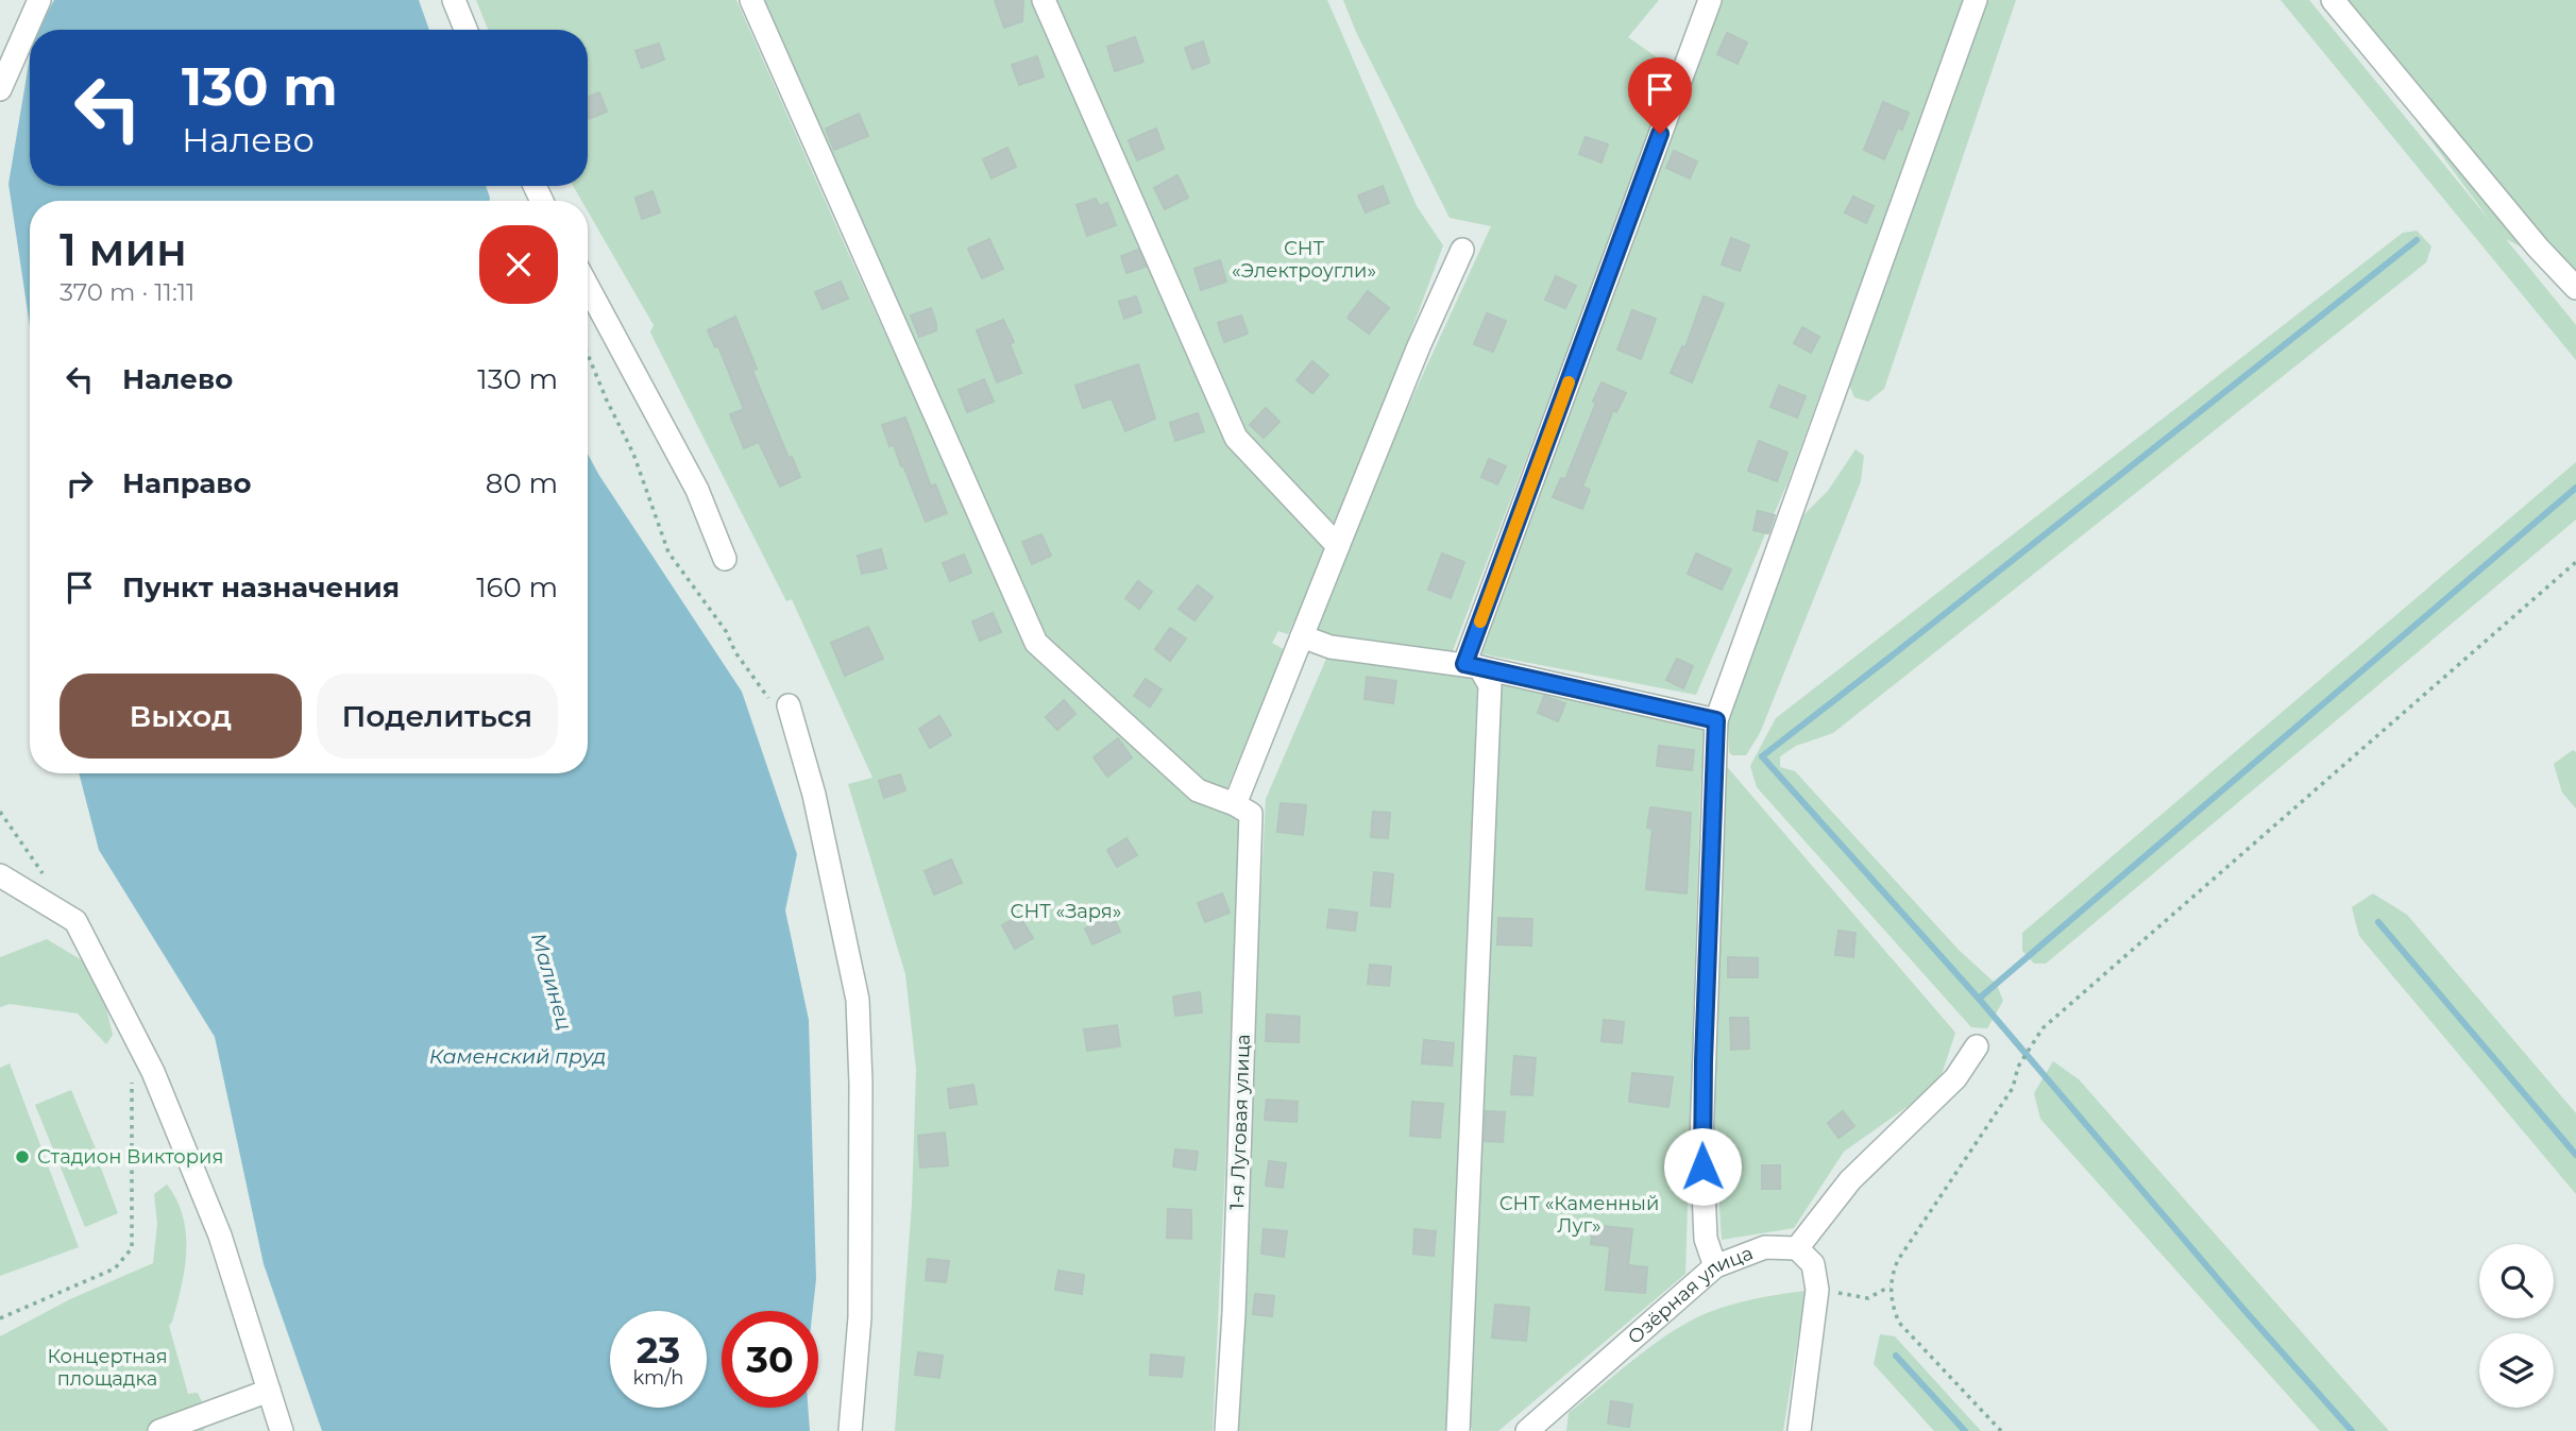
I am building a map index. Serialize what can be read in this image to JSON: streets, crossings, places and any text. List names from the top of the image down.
{
  "streets": {
    "street": ["1-я Луговая улица", "Озёрная улица"]
  },
  "water": ["Малинец", "Каменский пруд"],
  "parks": [
    "СНТ «Электроугли»",
    "СНТ «Заря»",
    "СНТ «Каменный Луг»",
    "Концертная площадка"
  ],
  "places": ["Стадион Виктория"],
  "page": {
    "turn": ["130 m", "Налево"],
    "heading": ["1 мин", "370 m · 11:11"],
    "list": [
      {
        "name": "Налево",
        "value": "130 m"
      },
      {
        "name": "Направо",
        "value": "80 m"
      },
      {
        "name": "Пункт назначения",
        "value": "160 m"
      }
    ],
    "buttons": ["Выход", "Поделиться"],
    "speed": "23 km/h",
    "limit": "30"
  }
}
